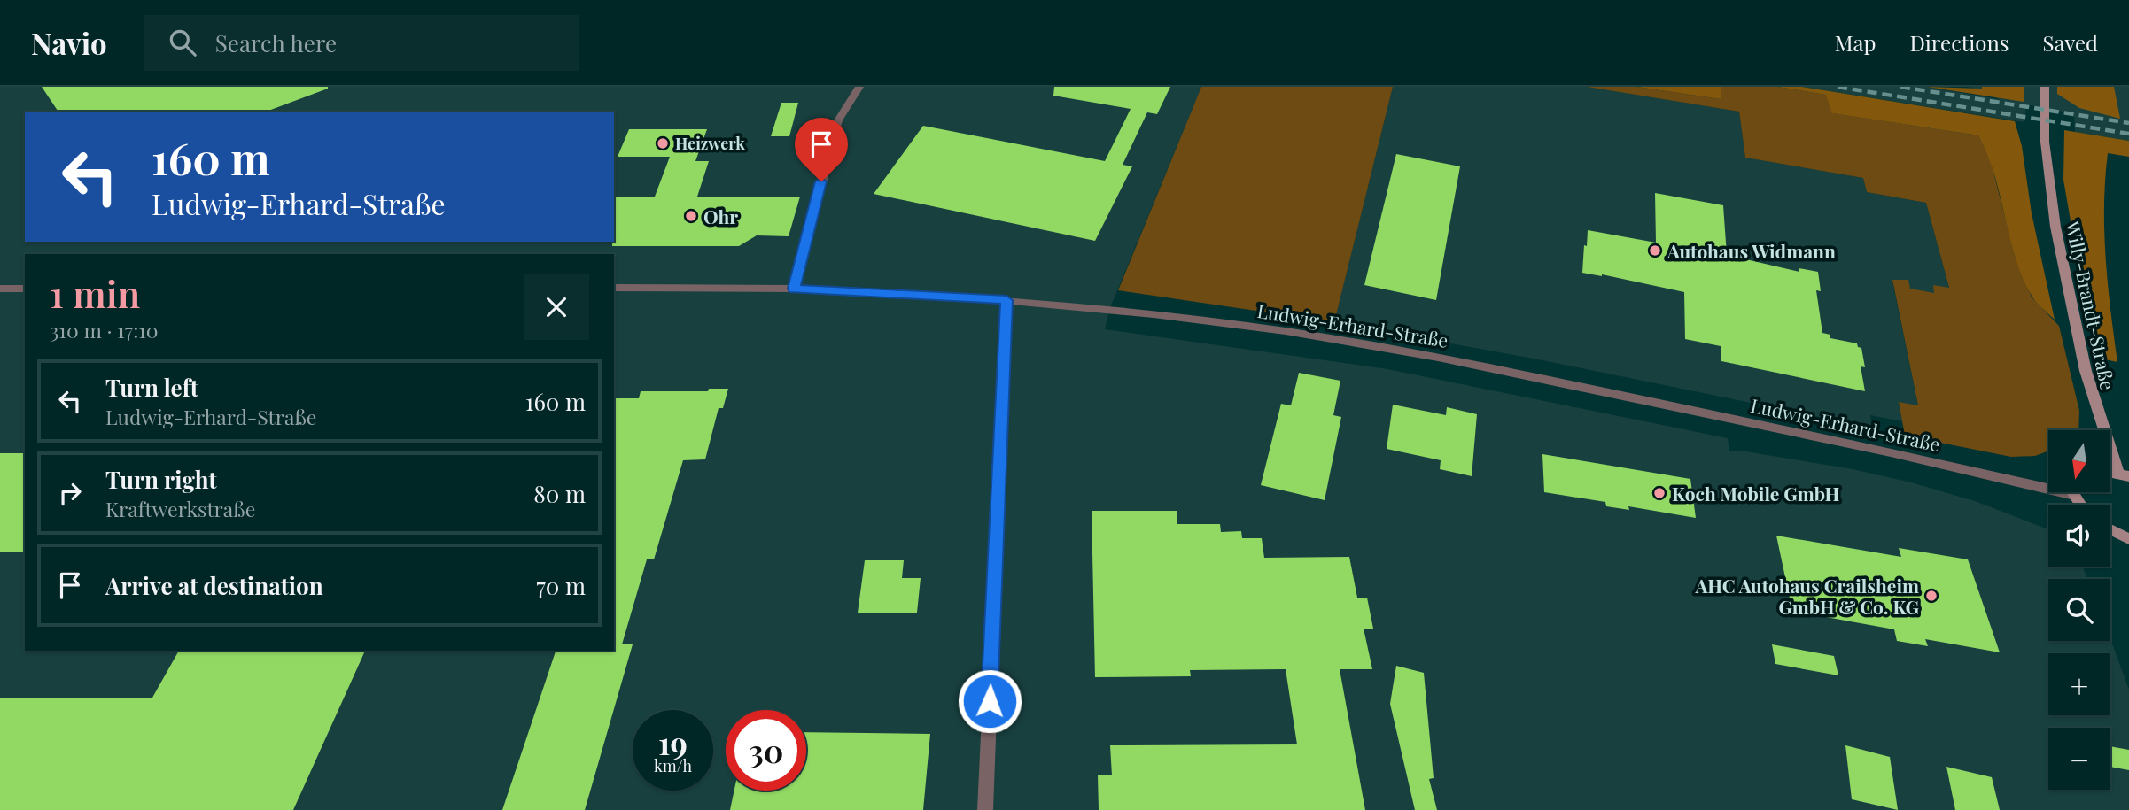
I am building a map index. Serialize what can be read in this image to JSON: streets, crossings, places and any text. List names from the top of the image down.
{
  "streets": {
    "main road": ["Willy-Brandt-Straße"],
    "street": ["Ludwig-Erhard-Straße"]
  },
  "places": [
    "Heizwerk",
    "Ohr",
    "Autohaus Widmann",
    "Koch Mobile GmbH",
    "AHC Autohaus Crailsheim GmbH & Co. KG"
  ],
  "north": "bottom",
  "page": {
    "header": "Navio",
    "search": "Search here",
    "nav": ["Map", "Directions", "Saved"],
    "turn": ["160 m", "Ludwig-Erhard-Straße"],
    "heading": ["1 min", "310 m · 17:10"],
    "list": [
      {
        "name": "Turn left",
        "note": "Ludwig-Erhard-Straße",
        "value": "160 m"
      },
      {
        "name": "Turn right",
        "note": "Kraftwerkstraße",
        "value": "80 m"
      },
      {
        "name": "Arrive at destination",
        "value": "70 m"
      }
    ],
    "map_buttons": ["+", "−"],
    "speed": "19 km/h",
    "limit": "30"
  }
}
